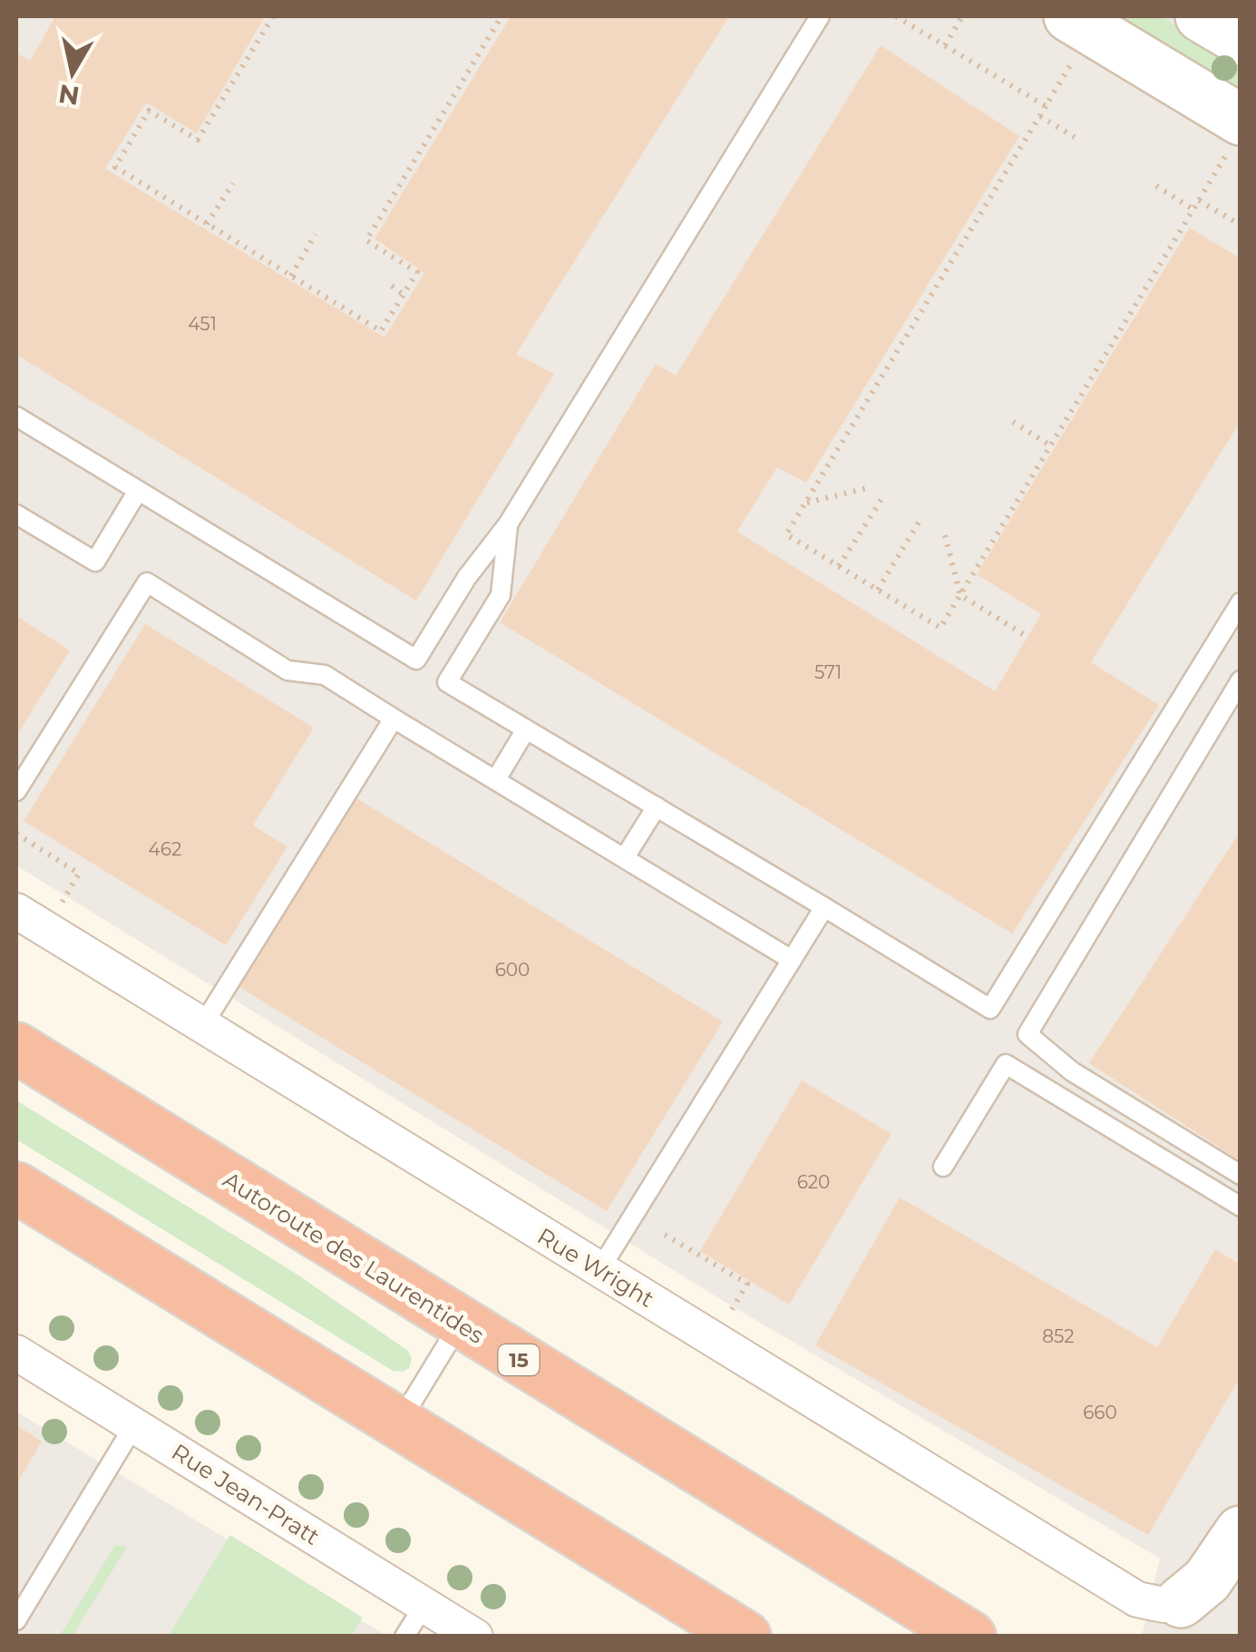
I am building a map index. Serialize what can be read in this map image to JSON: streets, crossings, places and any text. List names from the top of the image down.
{
  "streets": {
    "highway": ["Autoroute des Laurentides", "15"],
    "street": ["Rue Wright", "Rue Jean-Pratt"]
  },
  "house_numbers": [
    "451",
    "571",
    "462",
    "600",
    "620",
    "852",
    "660"
  ],
  "north": "bottom"
}
